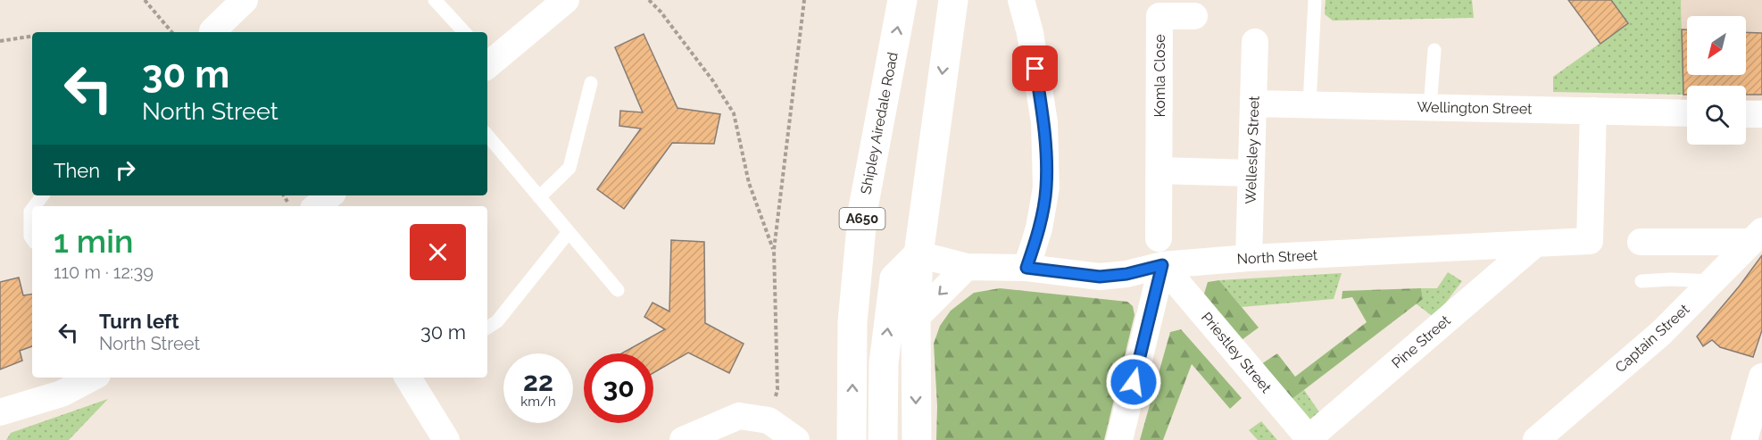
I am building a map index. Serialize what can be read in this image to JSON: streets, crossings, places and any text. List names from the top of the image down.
{
  "streets": {
    "main road": ["Shipley Airedale Road", "A650"],
    "street": [
      "Komla Close",
      "Wellington Street",
      "Wellesley Street",
      "North Street",
      "Captain Street",
      "Pine Street",
      "Priestley Street"
    ]
  },
  "crossings": [
    ["Wellington Street", "Wellesley Street"],
    ["Wellington Street", "North Street"],
    ["Wellesley Street", "North Street"],
    ["North Street", "Pine Street"],
    ["North Street", "Priestley Street"],
    ["Pine Street", "Priestley Street"]
  ],
  "north": "bottom left",
  "page": {
    "turn": ["30 m", "North Street"],
    "then": "Then",
    "heading": ["1 min", "110 m · 12:39"],
    "list": [
      {
        "name": "Turn left",
        "note": "North Street",
        "value": "30 m"
      }
    ],
    "speed": "22 km/h",
    "limit": "30"
  }
}
